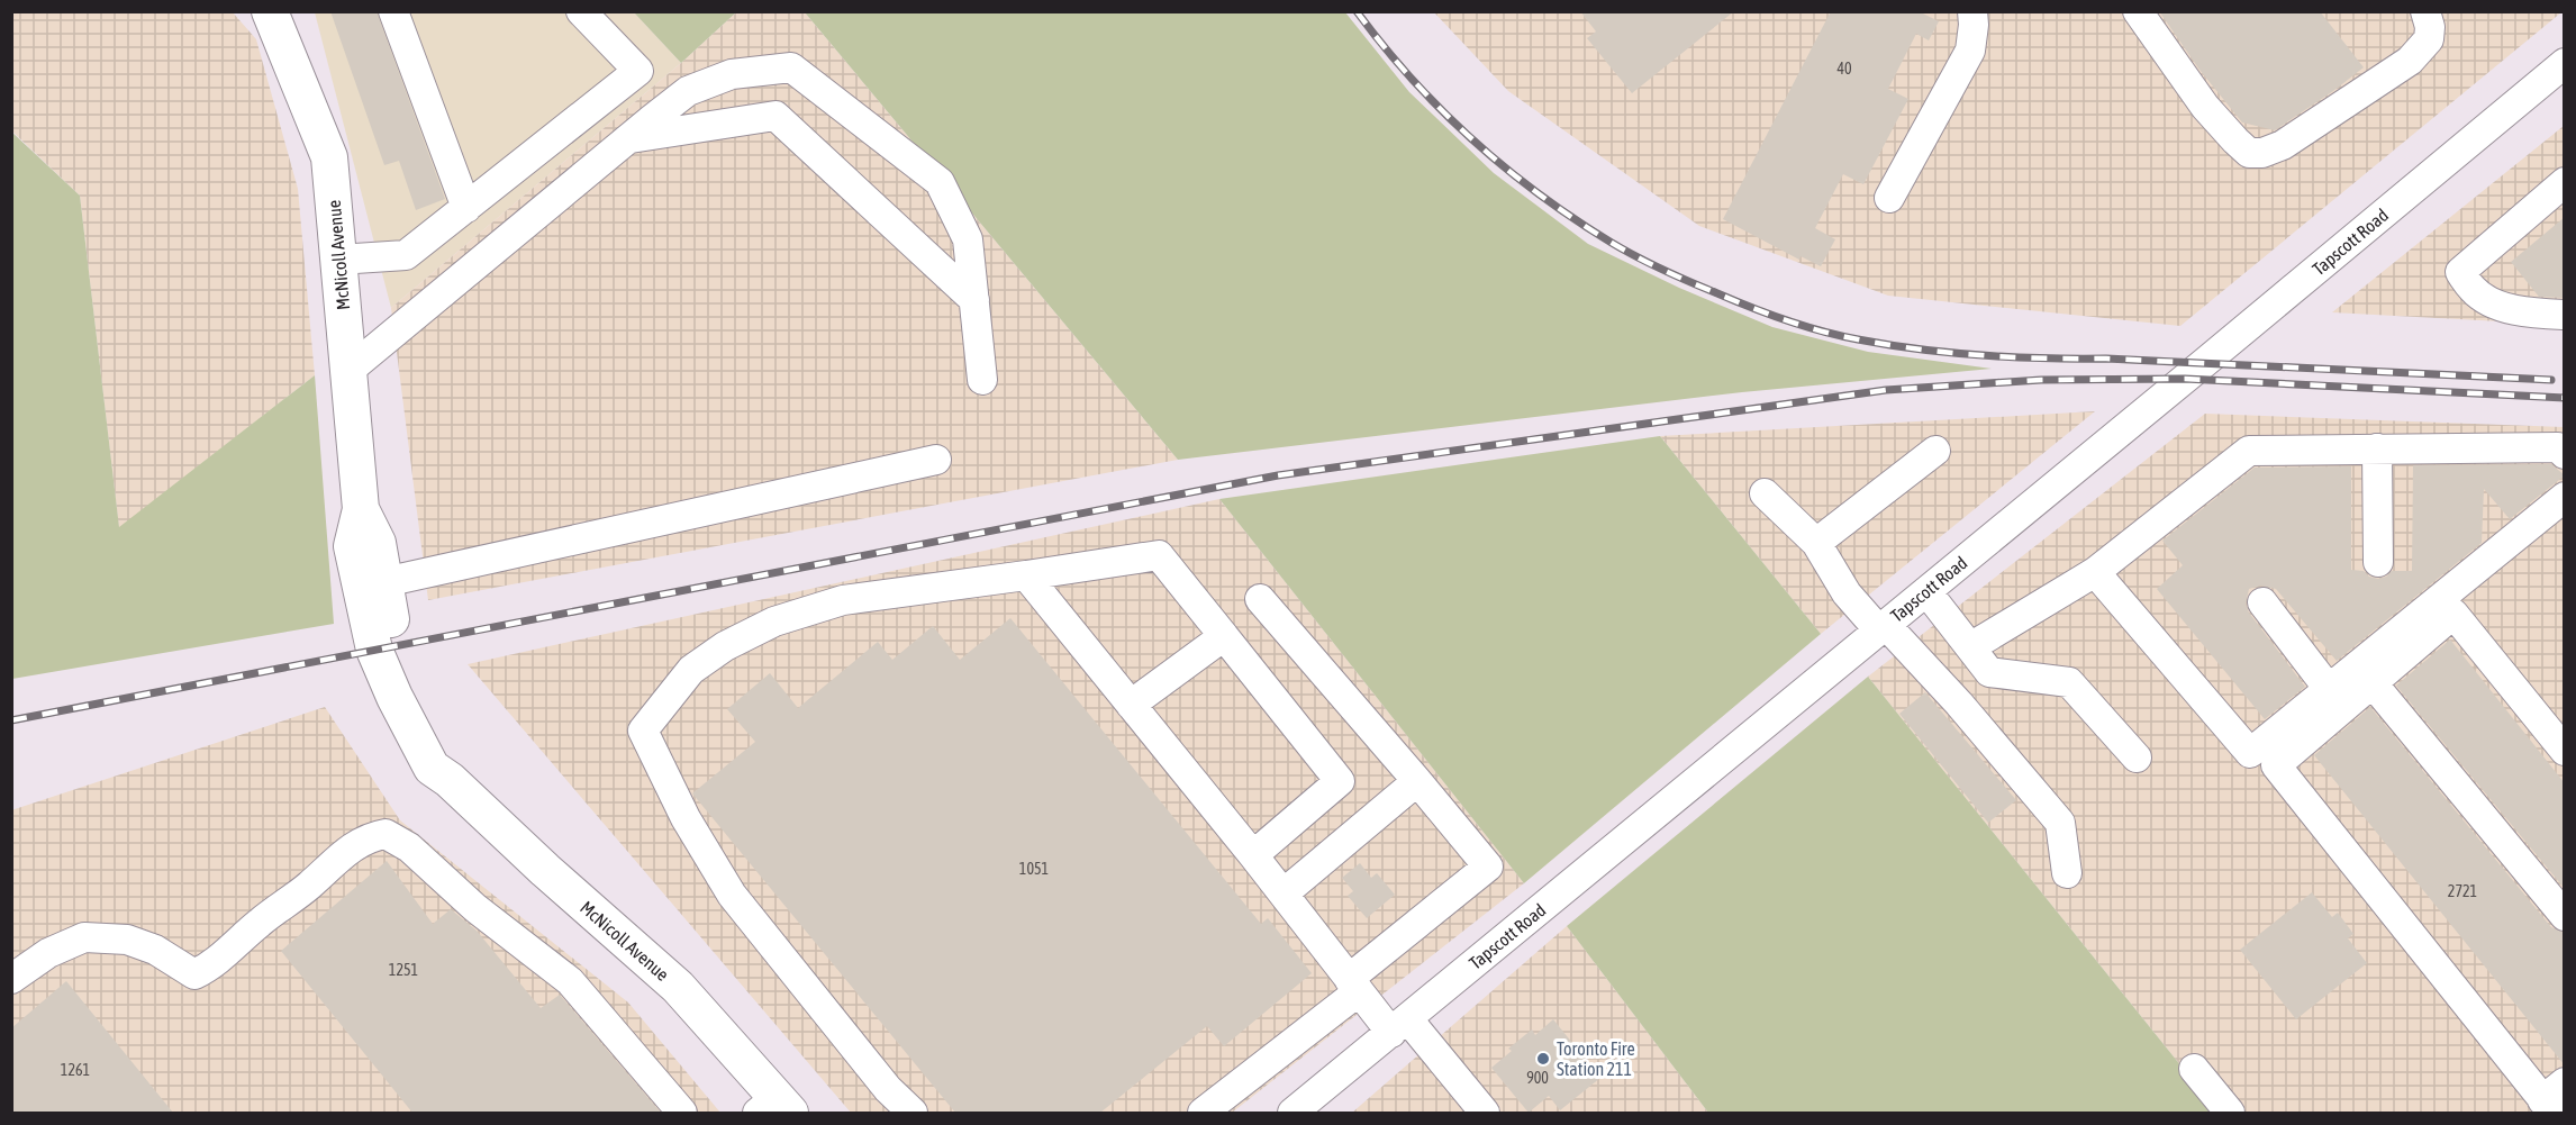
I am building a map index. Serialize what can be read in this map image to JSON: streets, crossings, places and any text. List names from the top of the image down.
{
  "streets": {
    "main road": ["McNicoll Avenue"],
    "street": ["Tapscott Road"]
  },
  "places": ["Toronto Fire Station 211"],
  "house_numbers": [
    "40",
    "1051",
    "2721",
    "1251",
    "1261",
    "900"
  ]
}
